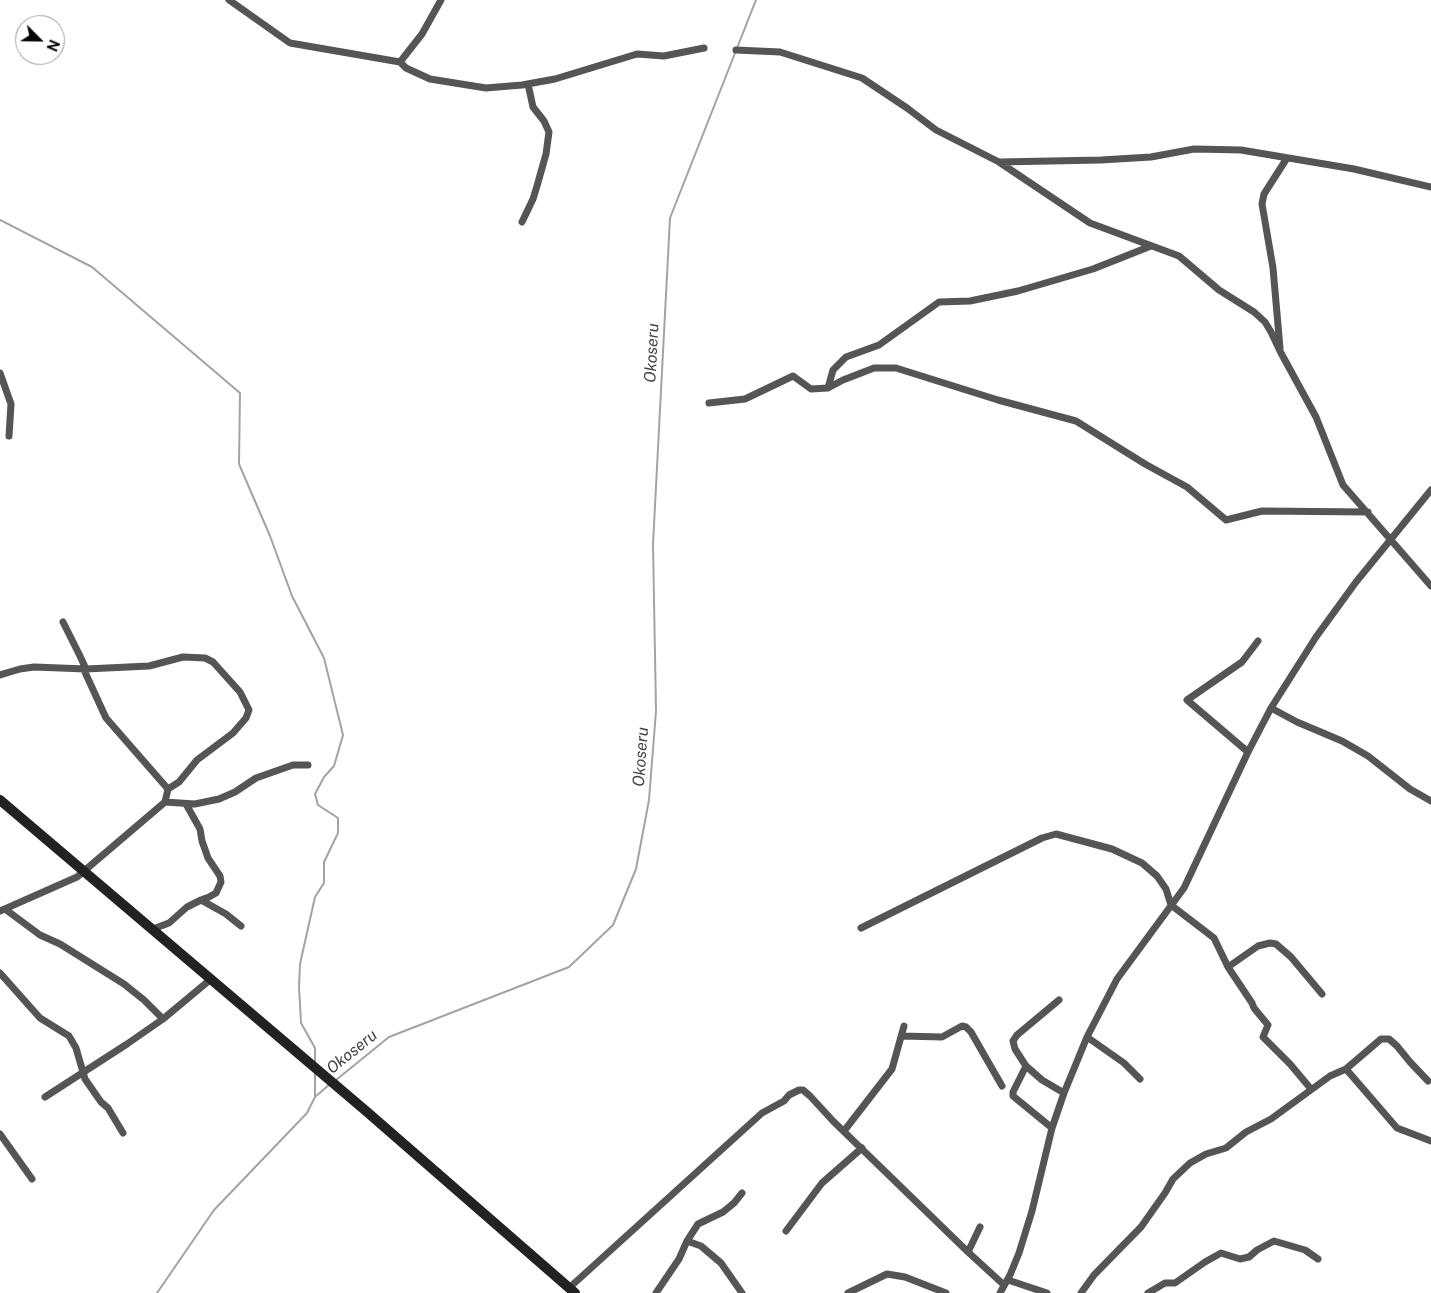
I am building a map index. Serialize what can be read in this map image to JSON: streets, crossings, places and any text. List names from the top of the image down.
{
  "water": ["Okoseru"],
  "north": "bottom right"
}
